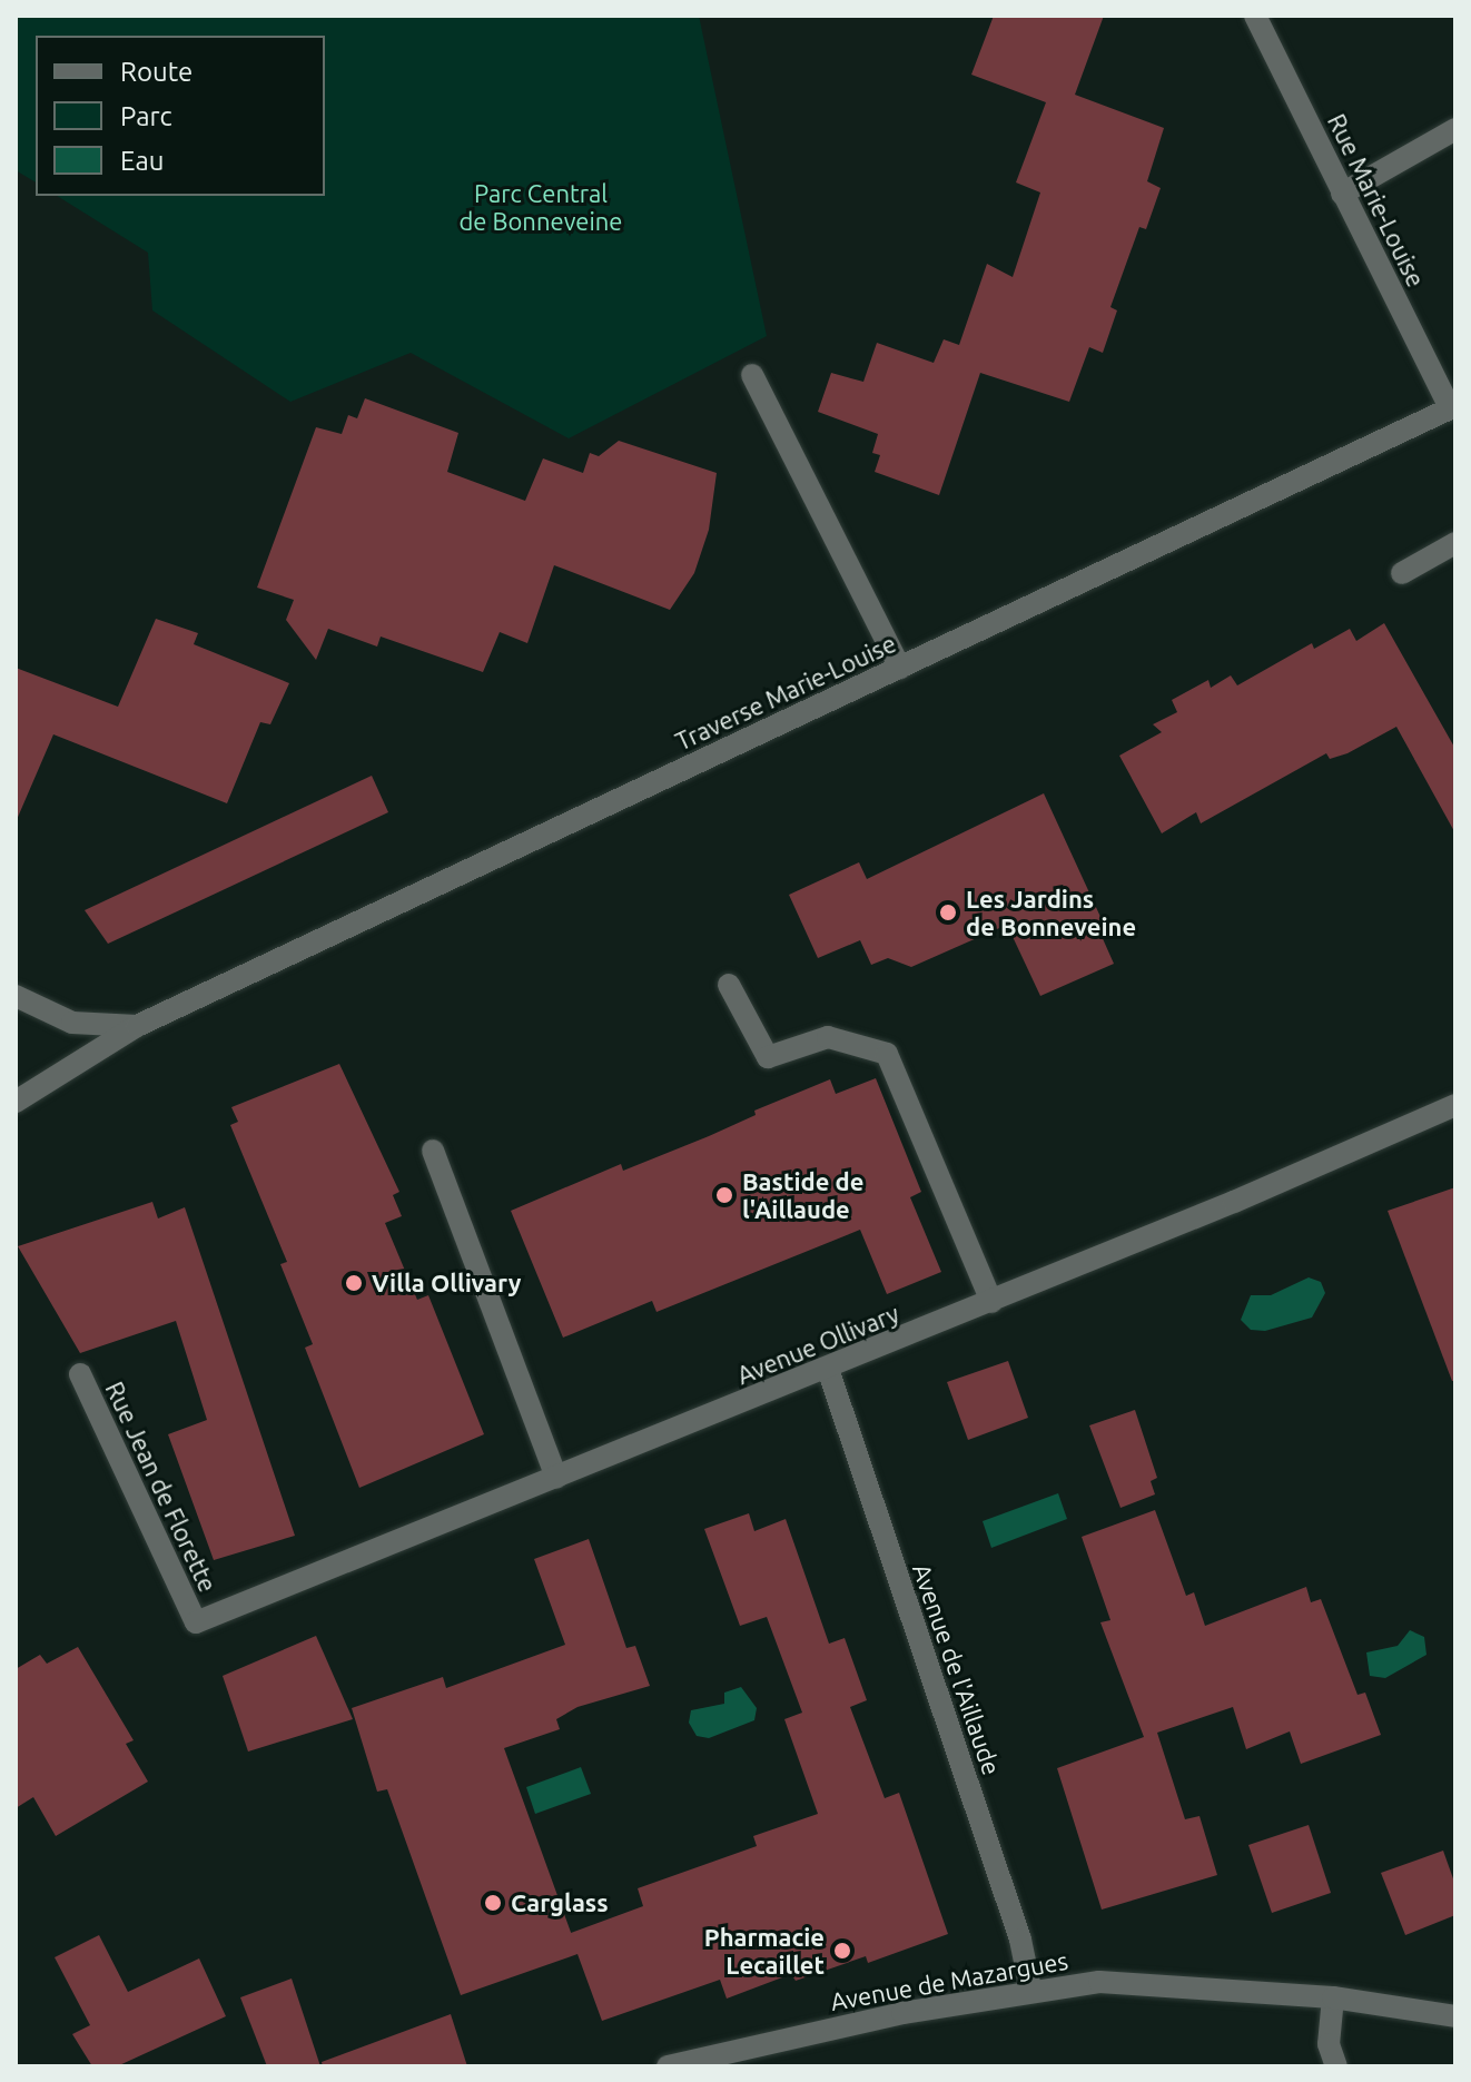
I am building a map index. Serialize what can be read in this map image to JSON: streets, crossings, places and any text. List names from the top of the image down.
{
  "streets": {
    "street": [
      "Rue Marie-Louise",
      "Traverse Marie-Louise",
      "Avenue Ollivary",
      "Rue Jean de Florette",
      "Avenue de l'Aillaude",
      "Avenue de Mazargues"
    ]
  },
  "crossings": [
    ["Rue Marie-Louise", "Traverse Marie-Louise"],
    ["Avenue Ollivary", "Rue Jean de Florette"],
    ["Avenue Ollivary", "Avenue de l'Aillaude"],
    ["Avenue de l'Aillaude", "Avenue de Mazargues"]
  ],
  "parks": ["Parc Central de Bonneveine"],
  "places": [
    "Les Jardins de Bonneveine",
    "Bastide de l'Aillaude",
    "Villa Ollivary",
    "Carglass",
    "Pharmacie Lecaillet"
  ],
  "legend": ["Route", "Parc", "Eau"]
}
